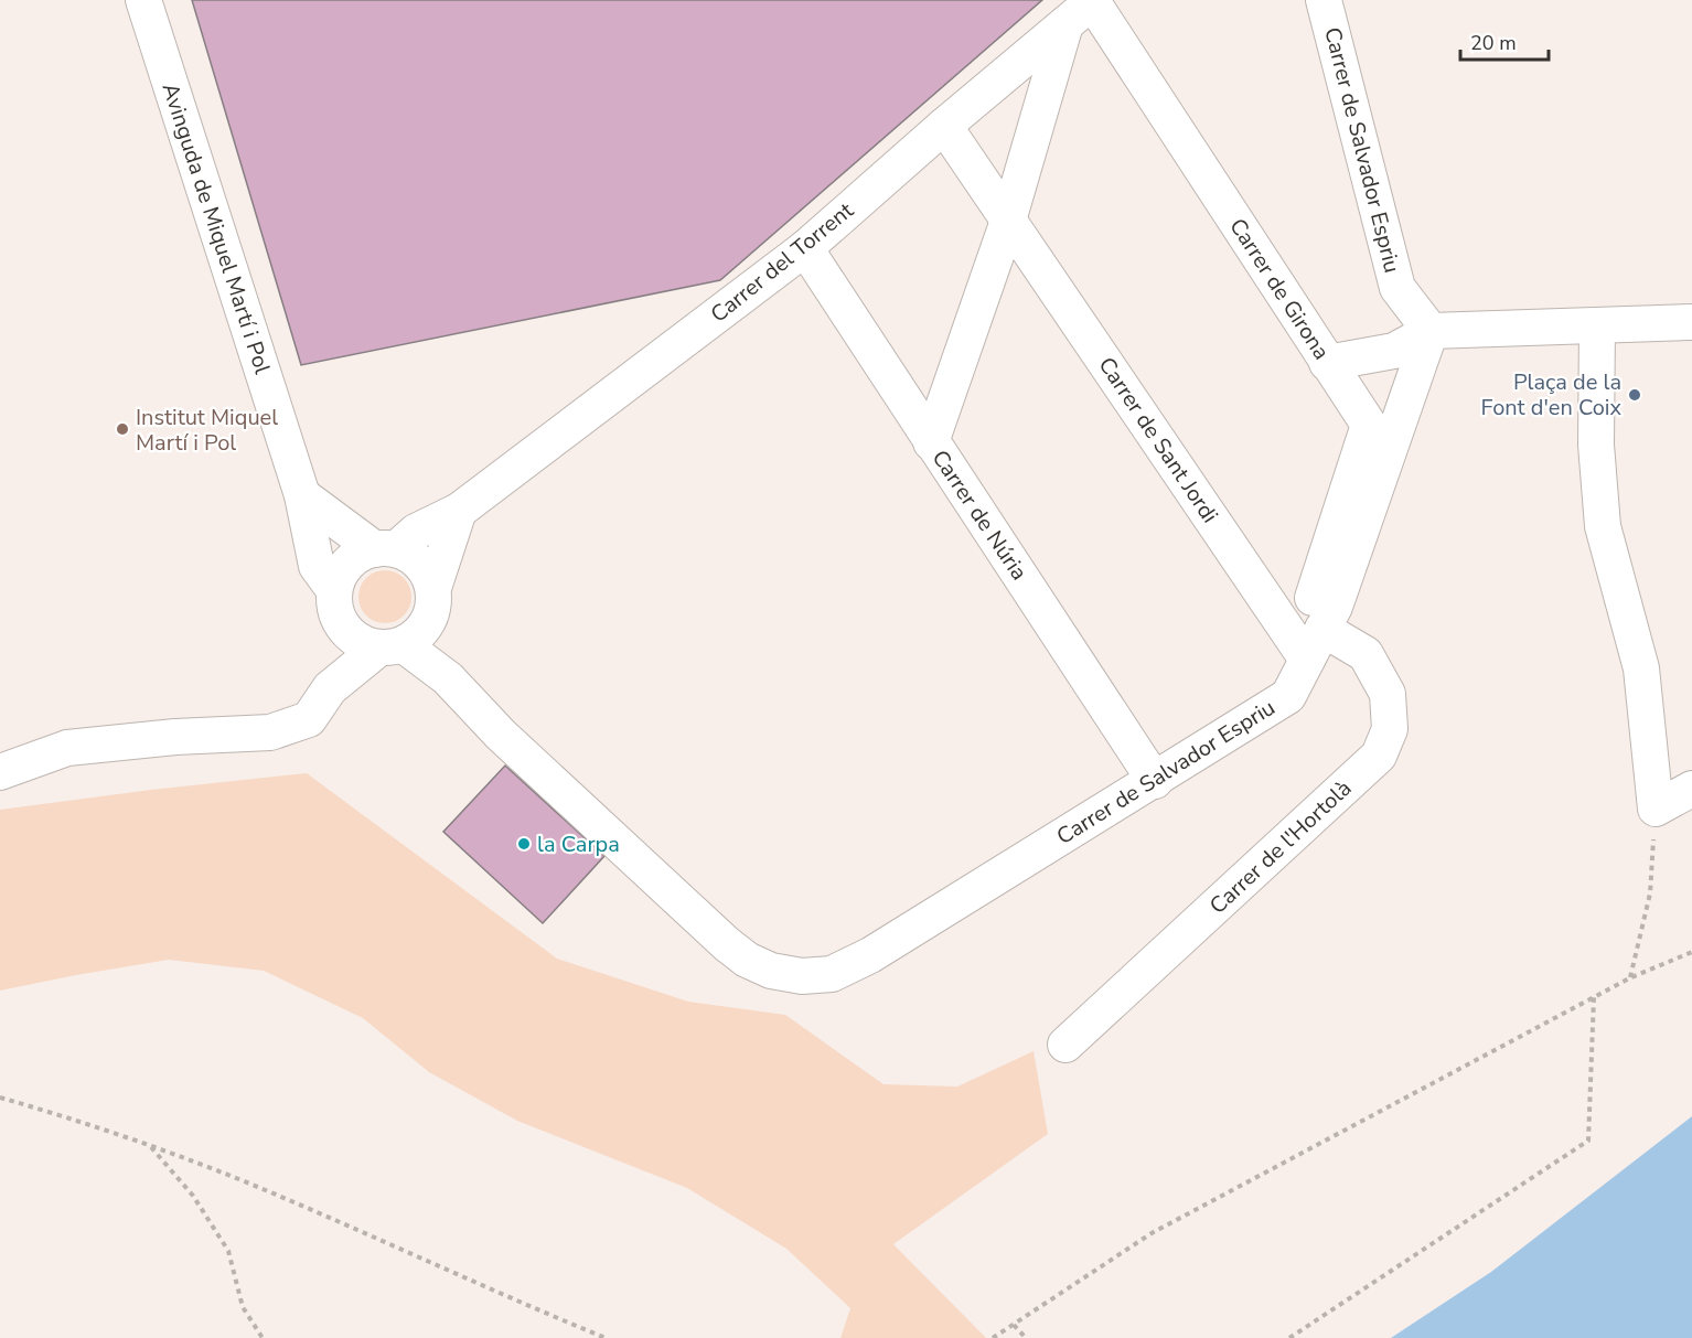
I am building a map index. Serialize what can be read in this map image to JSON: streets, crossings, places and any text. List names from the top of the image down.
{
  "streets": {
    "street": [
      "Carrer de Salvador Espriu",
      "Avinguda de Miquel Martí i Pol",
      "Carrer del Torrent",
      "Carrer de Girona",
      "Carrer de Sant Jordi",
      "Carrer de Núria",
      "Carrer de l'Hortolà"
    ]
  },
  "crossings": [
    ["Carrer de Salvador Espriu", "Avinguda de Miquel Martí i Pol"],
    ["Carrer de Salvador Espriu", "Carrer del Torrent"],
    ["Carrer de Salvador Espriu", "Carrer de Girona"],
    ["Carrer de Salvador Espriu", "Carrer de Sant Jordi"],
    ["Carrer de Salvador Espriu", "Carrer de Núria"],
    ["Carrer de Salvador Espriu", "Carrer de l'Hortolà"],
    ["Avinguda de Miquel Martí i Pol", "Carrer del Torrent"],
    ["Carrer del Torrent", "Carrer de Girona"],
    ["Carrer del Torrent", "Carrer de Sant Jordi"],
    ["Carrer del Torrent", "Carrer de Núria"],
    ["Carrer de Girona", "Carrer de l'Hortolà"]
  ],
  "places": ["Plaça de la Font d'en Coix", "Institut Miquel Martí i Pol", "la Carpa"],
  "scale_bar": "20 m"
}
